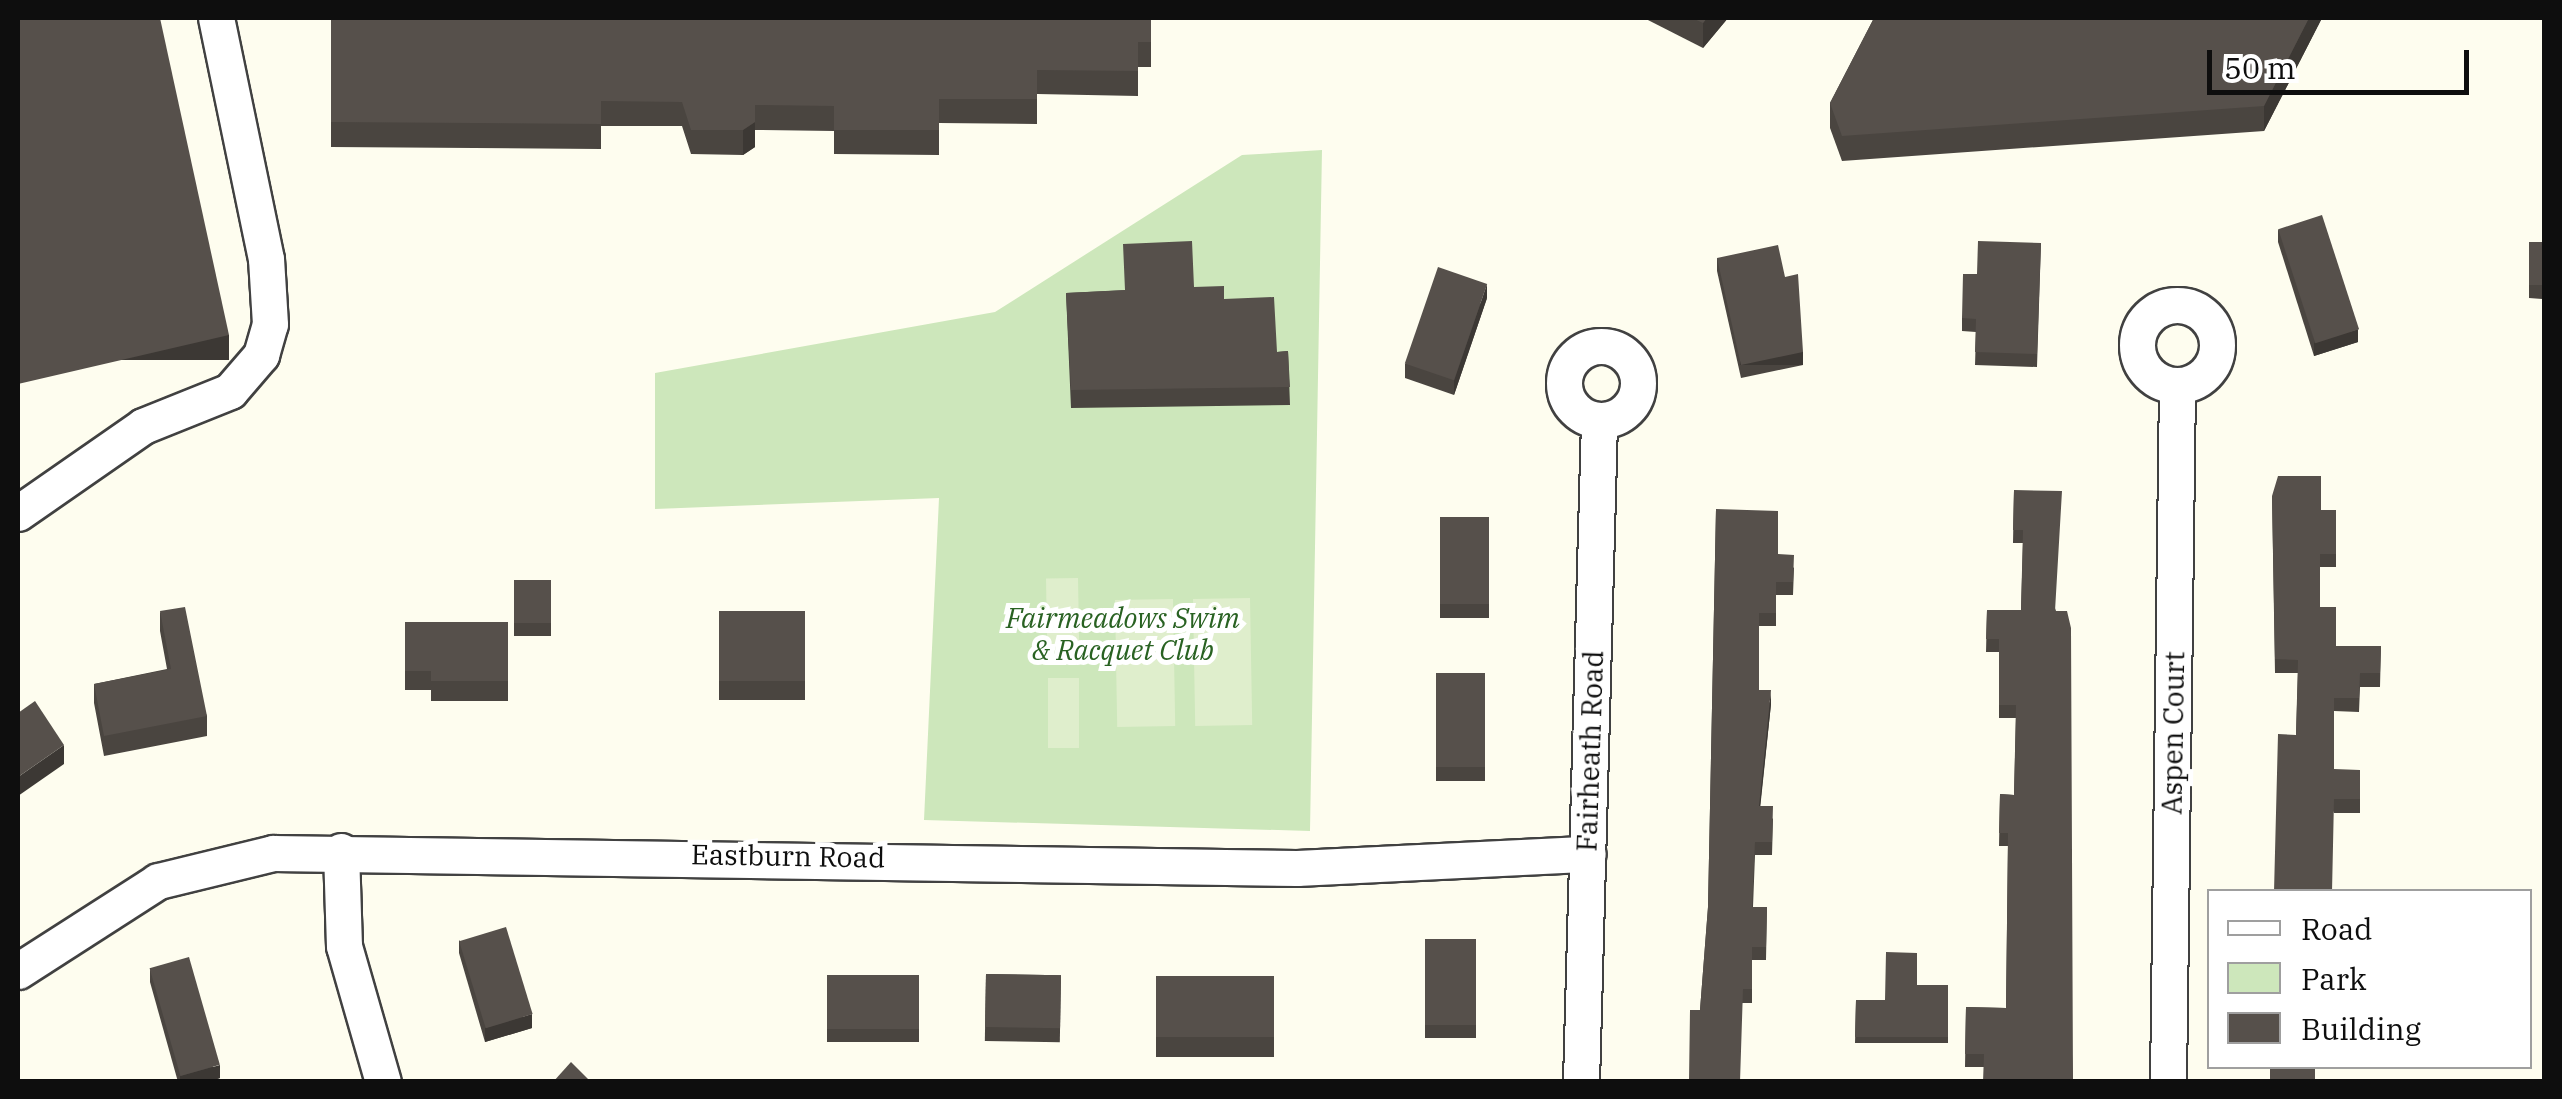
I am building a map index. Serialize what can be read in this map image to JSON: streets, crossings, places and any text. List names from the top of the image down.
{
  "streets": {
    "street": ["Aspen Court", "Fairheath Road", "Eastburn Road"]
  },
  "crossings": [
    ["Fairheath Road", "Eastburn Road"]
  ],
  "parks": ["Fairmeadows Swim & Racquet Club"],
  "legend": ["Road", "Park", "Building"],
  "scale_bar": "50 m"
}
